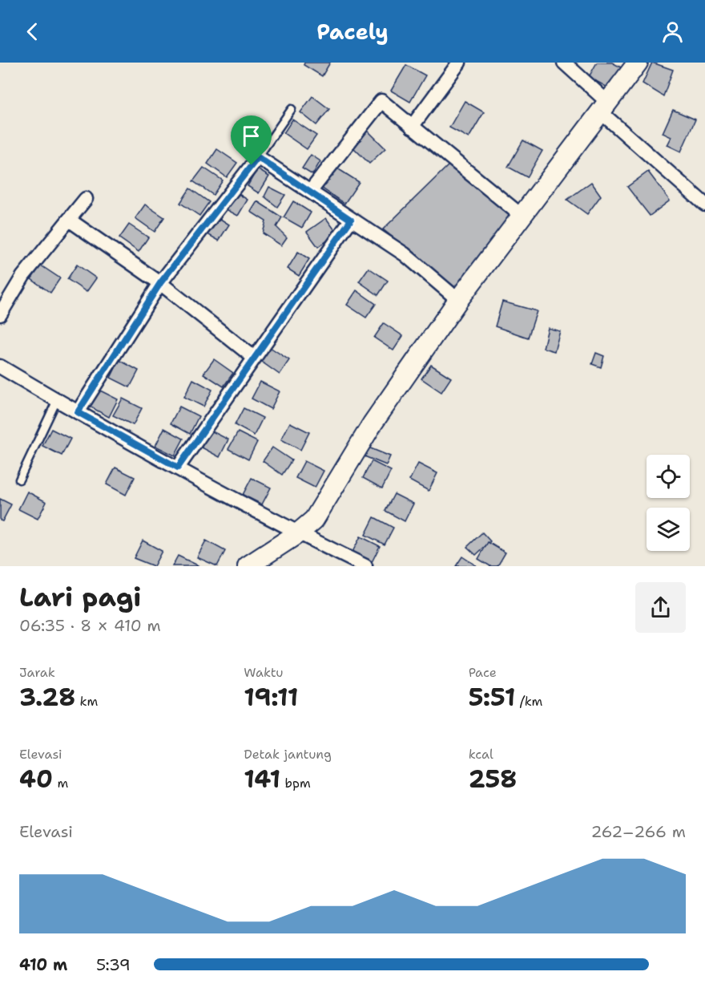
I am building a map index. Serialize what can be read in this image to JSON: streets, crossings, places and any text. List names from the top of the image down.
{
  "page": {
    "header": "Pacely",
    "heading": ["Lari pagi", "06:35 · 8 × 410 m"],
    "stats": [
      ["Jarak", "3.28 km"],
      ["Waktu", "19:11"],
      ["Pace", "5:51 /km"],
      ["Elevasi", "40 m"],
      ["Detak jantung", "141 bpm"],
      ["kcal", "258"]
    ],
    "chart": ["Elevasi", "262–266 m"],
    "list": [
      {
        "name": "410 m",
        "note": "5:39"
      }
    ]
  }
}
